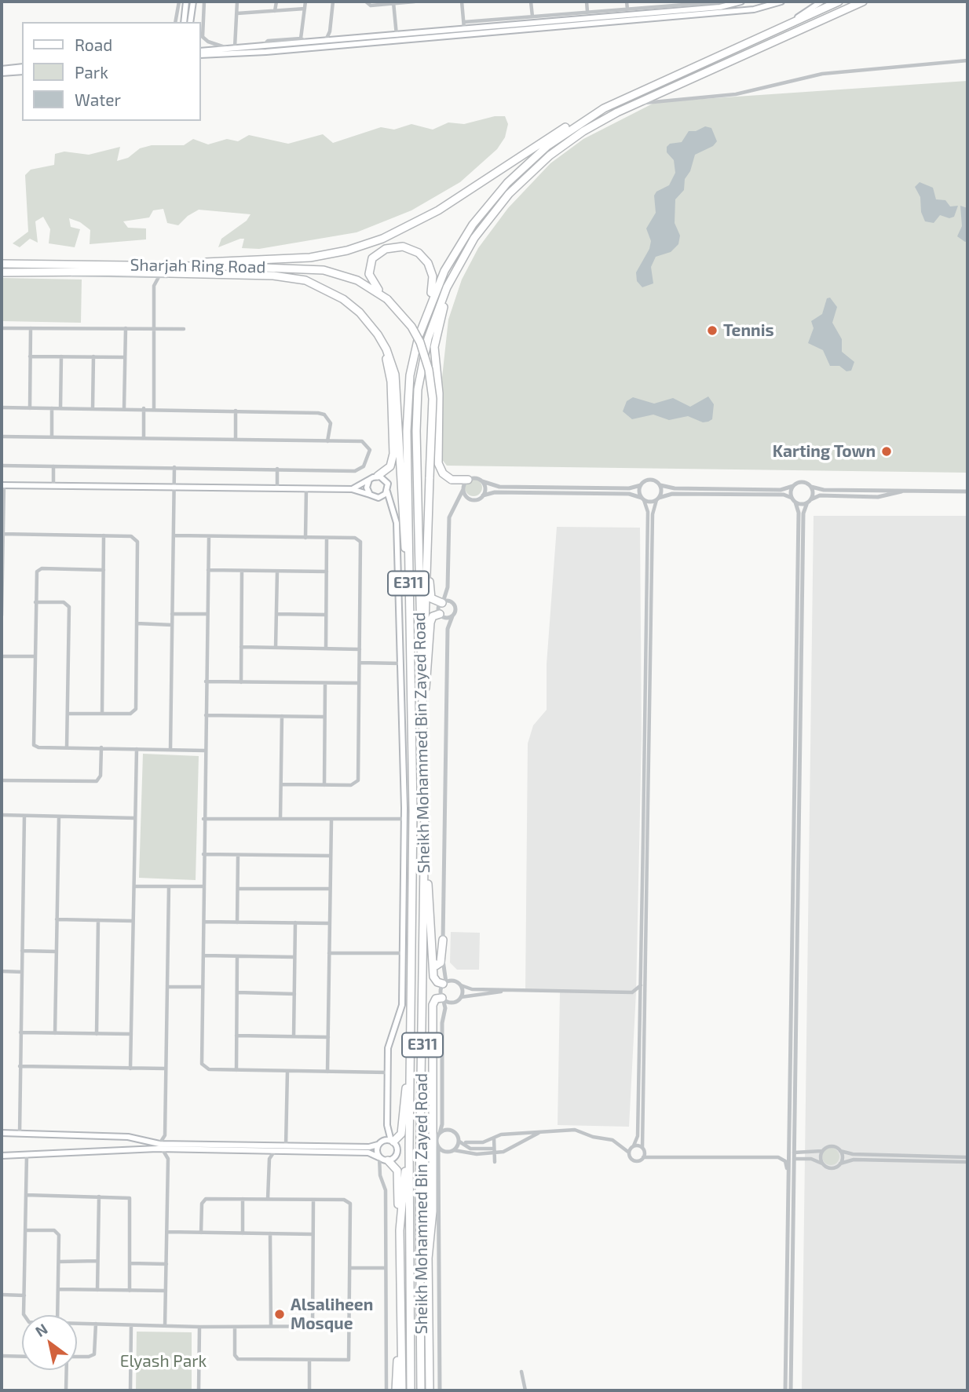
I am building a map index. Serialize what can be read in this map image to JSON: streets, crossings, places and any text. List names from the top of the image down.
{
  "streets": {
    "highway": ["Sharjah Ring Road", "E311", "Sheikh Mohammed Bin Zayed Road"]
  },
  "parks": ["Elyash Park"],
  "places": ["Tennis", "Karting Town", "Alsaliheen Mosque"],
  "legend": ["Road", "Park", "Water"],
  "north": "top left"
}
